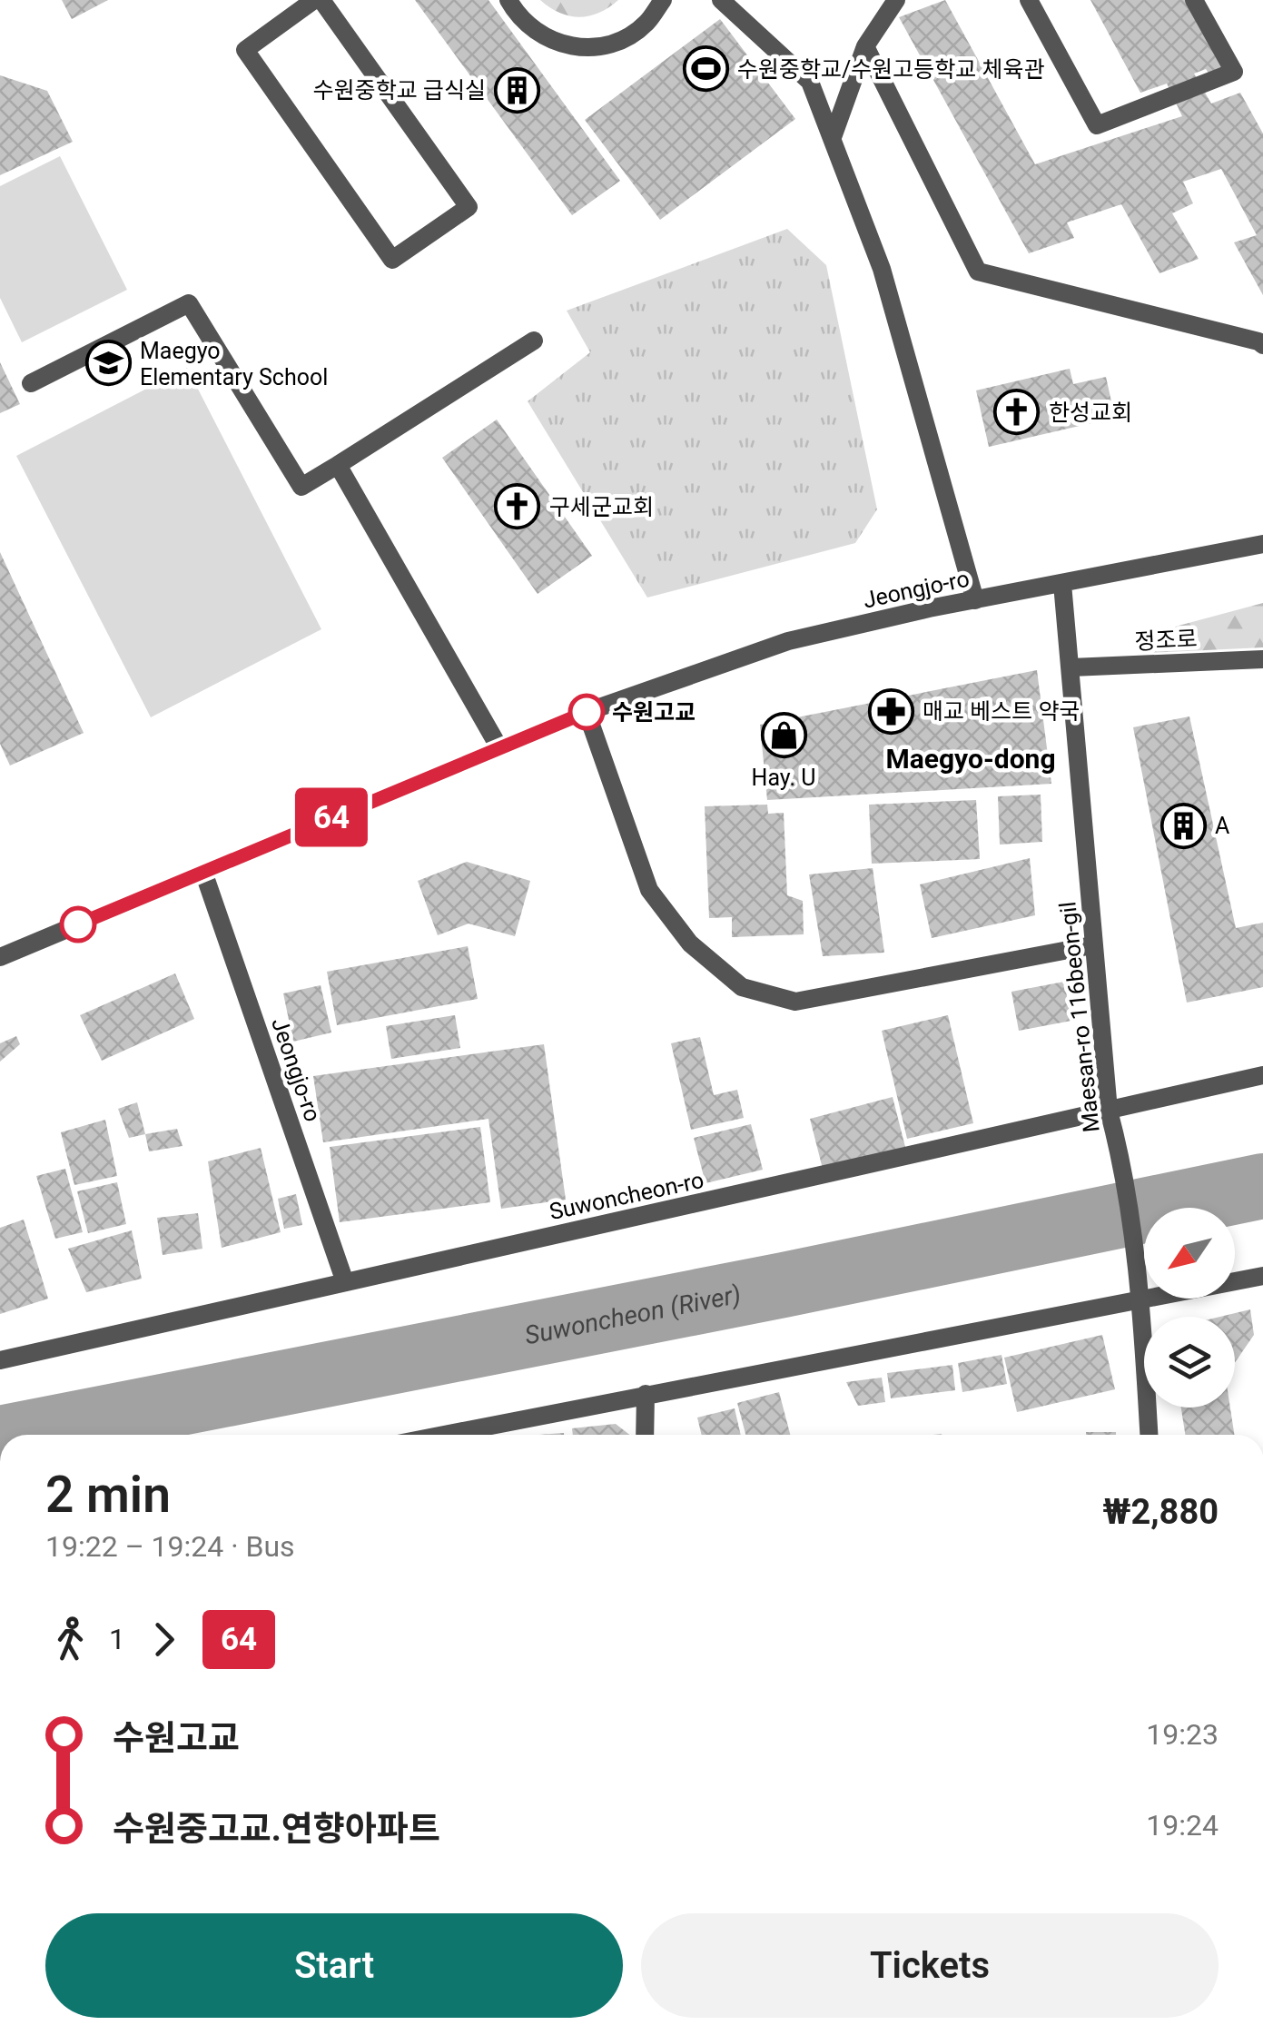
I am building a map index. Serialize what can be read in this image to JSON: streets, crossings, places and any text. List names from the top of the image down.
{
  "streets": {
    "street": [
      "Jeongjo-ro",
      "정조로",
      "Maesan-ro 116beon-gil",
      "Suwoncheon-ro"
    ]
  },
  "crossings": [
    ["Jeongjo-ro", "Maesan-ro 116beon-gil"],
    ["Jeongjo-ro", "Suwoncheon-ro"],
    ["정조로", "Maesan-ro 116beon-gil"],
    ["Maesan-ro 116beon-gil", "Suwoncheon-ro"]
  ],
  "districts": ["Maegyo-dong"],
  "water": ["Suwoncheon (River)"],
  "places": {
    "sports": ["수원중학교/수원고등학교 체육관"],
    "building": ["수원중학교 급식실", "A"],
    "school or university": ["Maegyo Elementary School"],
    "church": ["한성교회", "구세군교회"],
    "pharmacy": ["매교 베스트 약국"],
    "other": ["수원고교"],
    "shop": ["Hay. U"]
  },
  "lines": ["bus line 64"],
  "north": "bottom left",
  "page": {
    "on_map": "64",
    "heading": ["2 min", "19:22 – 19:24 · Bus", "₩2,880"],
    "legs": ["1", "64"],
    "list": [
      {
        "name": "수원고교",
        "value": "19:23"
      },
      {
        "name": "수원중고교.연향아파트",
        "value": "19:24"
      }
    ],
    "buttons": ["Start", "Tickets"]
  }
}
